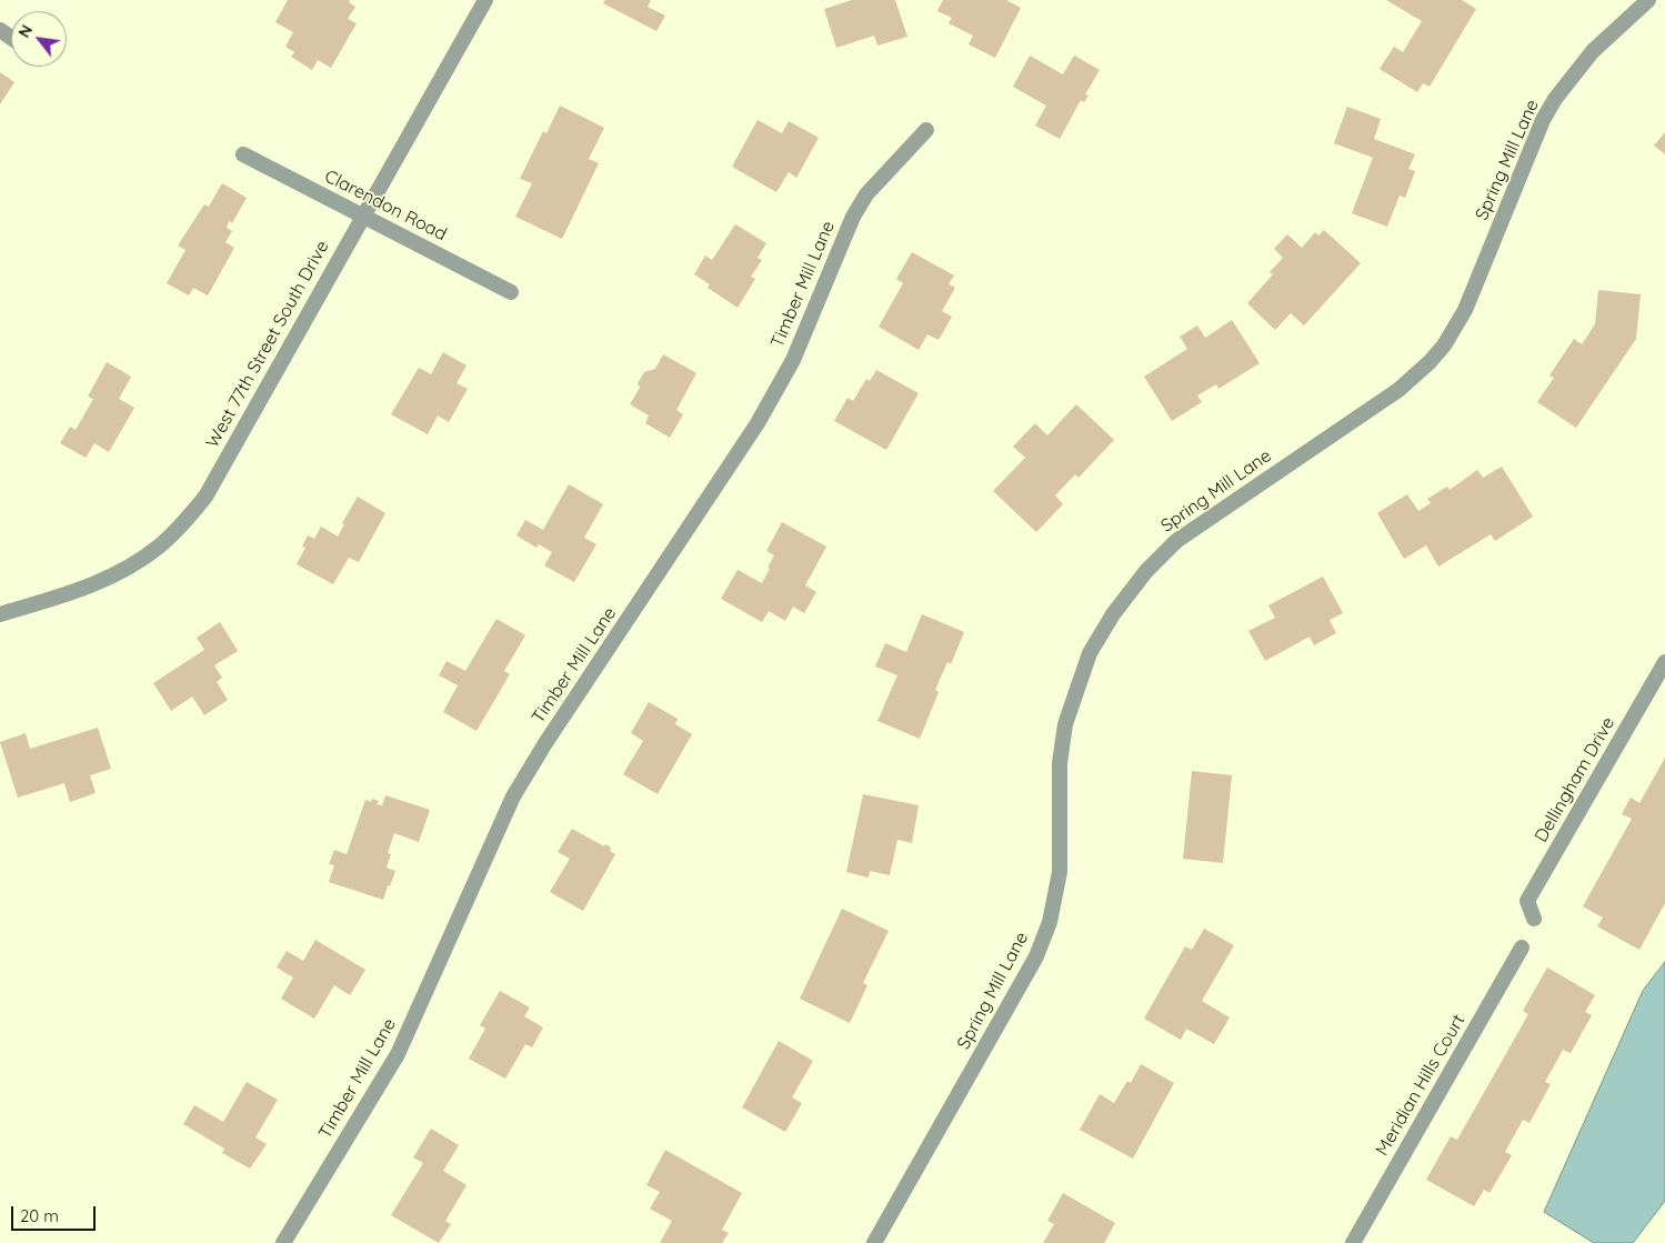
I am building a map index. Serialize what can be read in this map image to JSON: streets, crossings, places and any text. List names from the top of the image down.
{
  "streets": {
    "street": [
      "Spring Mill Lane",
      "Clarendon Road",
      "Timber Mill Lane",
      "West 77th Street South Drive",
      "Dellingham Drive",
      "Meridian Hills Court"
    ]
  },
  "crossings": [
    ["Clarendon Road", "West 77th Street South Drive"]
  ],
  "scale_bar": "20 m",
  "north": "top left"
}
